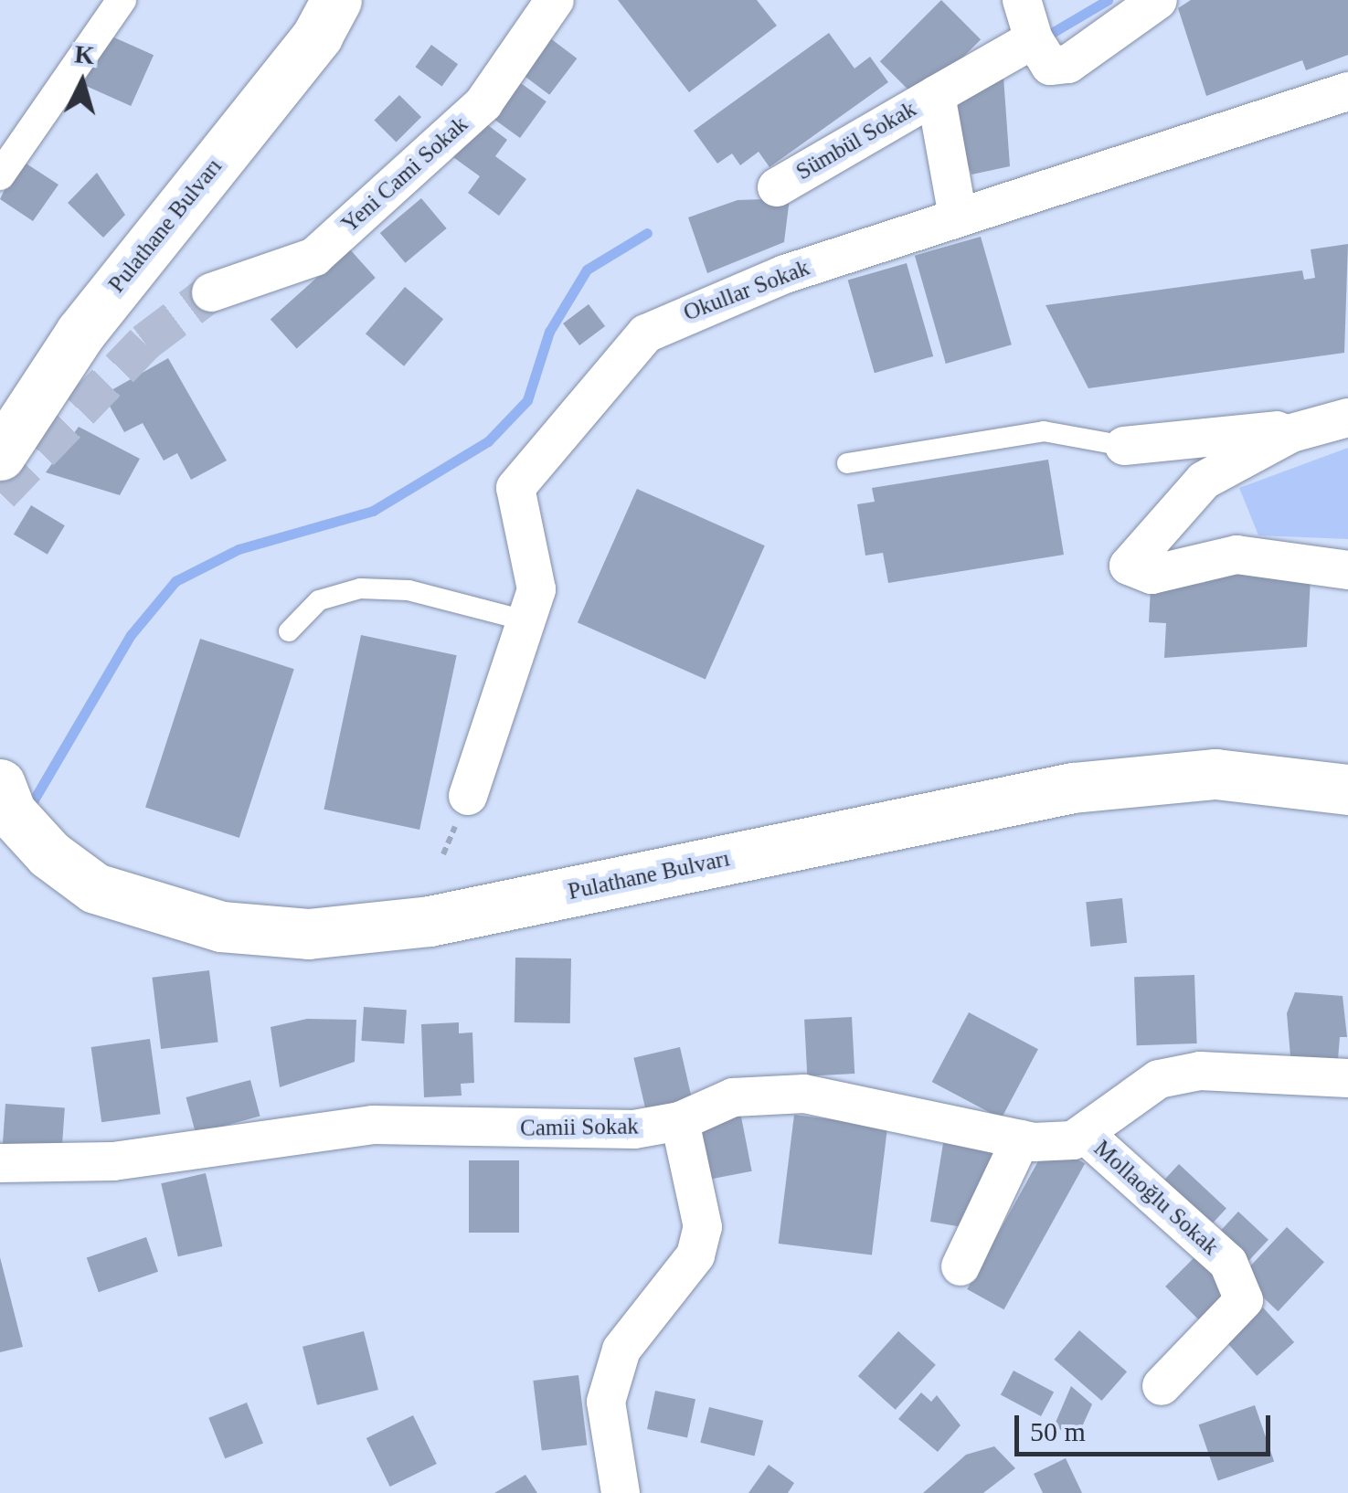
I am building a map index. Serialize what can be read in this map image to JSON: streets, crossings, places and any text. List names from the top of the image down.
{
  "streets": {
    "street": [
      "Sümbül Sokak",
      "Yeni Cami Sokak",
      "Pulathane Bulvarı",
      "Okullar Sokak",
      "Camii Sokak",
      "Mollaoğlu Sokak"
    ]
  },
  "crossings": [
    ["Sümbül Sokak", "Okullar Sokak"],
    ["Camii Sokak", "Mollaoğlu Sokak"]
  ],
  "scale_bar": "50 m",
  "north": "top"
}
